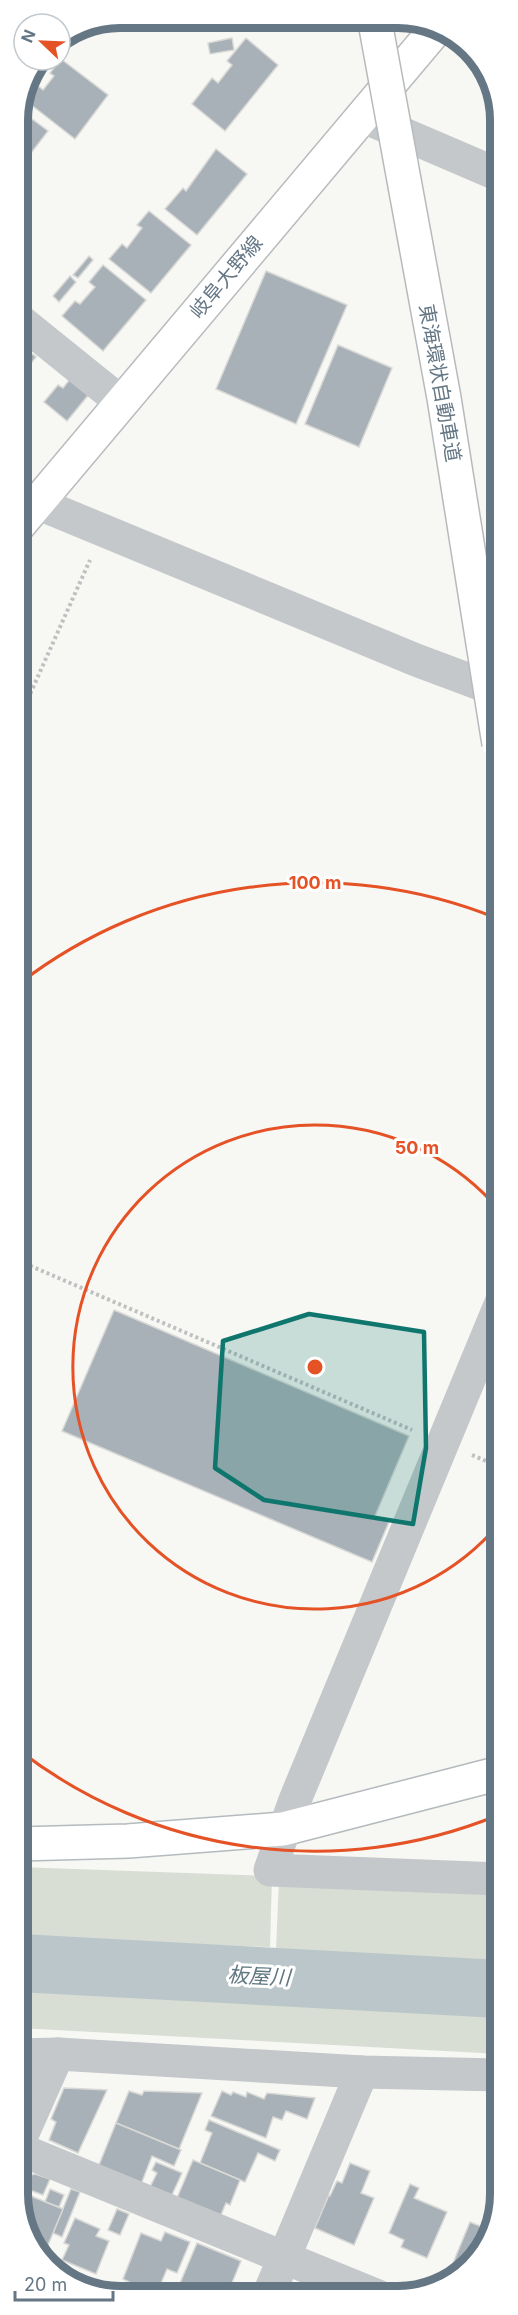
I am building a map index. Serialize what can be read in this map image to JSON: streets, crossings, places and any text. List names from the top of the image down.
{
  "streets": {
    "main road": ["岐阜大野線", "東海環状自動車道"]
  },
  "water": ["板屋川"],
  "scale_bar": "20 m",
  "north": "top left",
  "rings": ["100 m", "50 m"]
}
